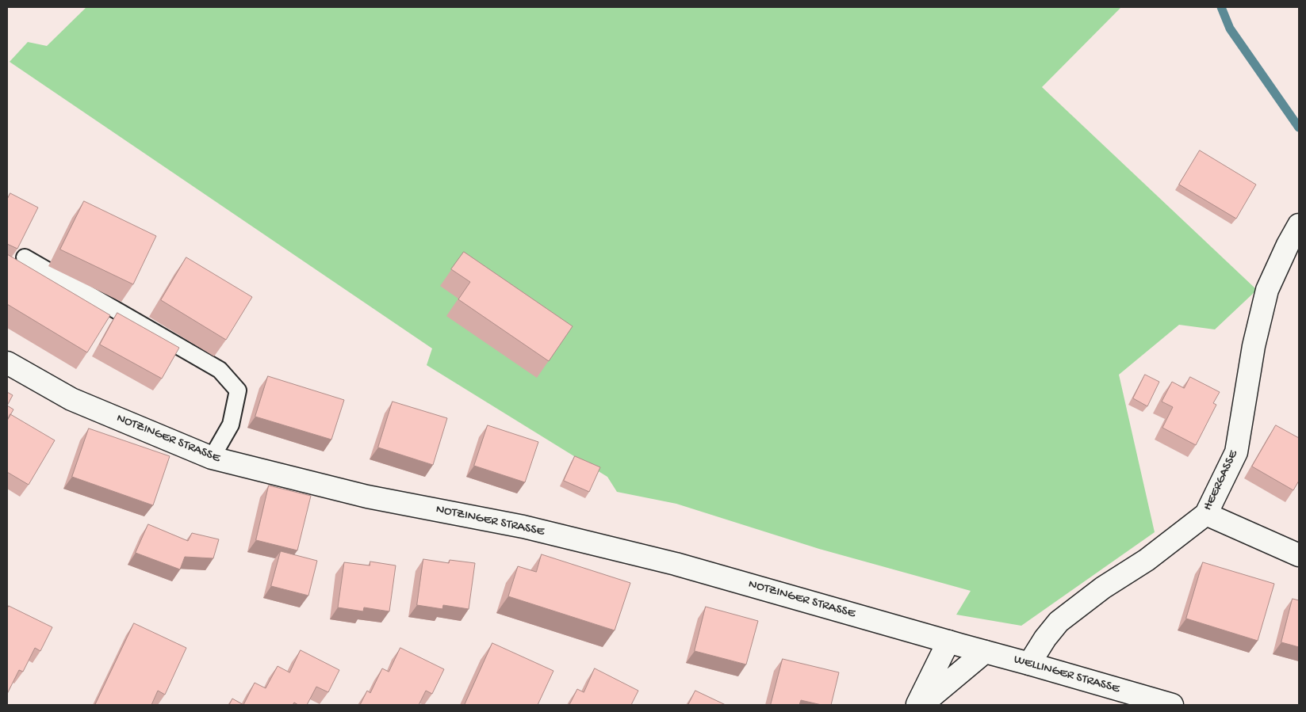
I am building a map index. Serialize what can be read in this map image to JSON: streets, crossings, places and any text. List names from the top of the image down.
{
  "streets": {
    "street": ["NOTZINGER STRASSE", "HEERGASSE", "WELLINGER STRASSE"]
  },
  "crossings": [
    ["NOTZINGER STRASSE", "WELLINGER STRASSE"],
    ["HEERGASSE", "WELLINGER STRASSE"]
  ]
}
